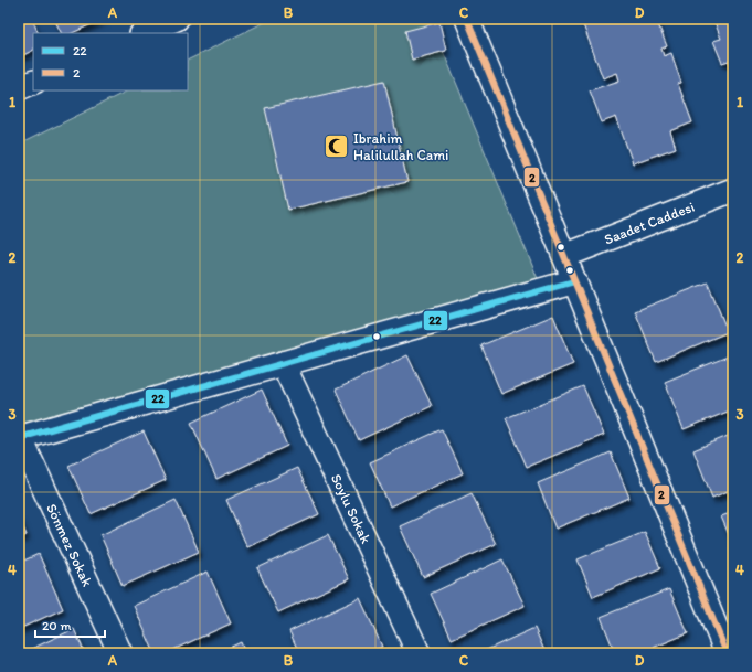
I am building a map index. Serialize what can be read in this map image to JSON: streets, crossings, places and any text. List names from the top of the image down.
{
  "streets": {
    "street": ["Saadet Caddesi", "Soylu Sokak", "Sönmez Sokak"]
  },
  "places": {
    "mosque": ["Ibrahim Halilullah Cami"]
  },
  "lines": ["transit line 2", "transit line 22"],
  "legend": ["22", "2"],
  "scale_bar": "20 m",
  "grid": {
    "columns": [
      "A",
      "B",
      "C",
      "D"
    ],
    "rows": [
      "1",
      "2",
      "3",
      "4"
    ]
  }
}
